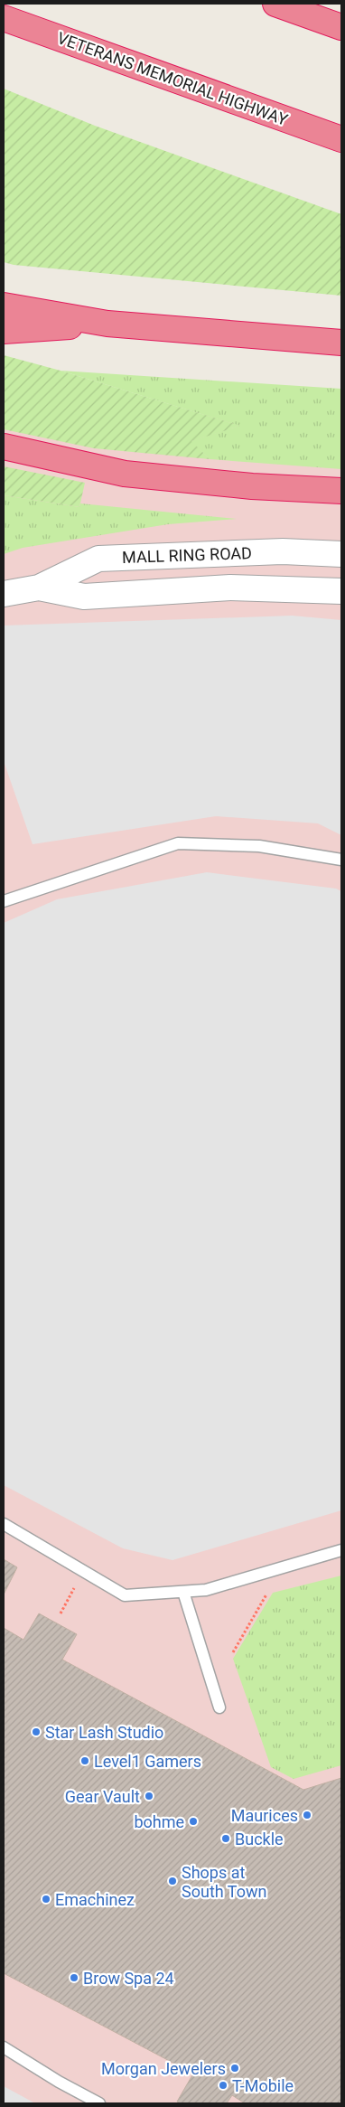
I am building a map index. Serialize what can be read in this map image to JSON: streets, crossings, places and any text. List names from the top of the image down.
{
  "streets": {
    "highway": ["VETERANS MEMORIAL HIGHWAY"],
    "street": ["MALL RING ROAD"]
  },
  "places": [
    "Star Lash Studio",
    "Level1 Gamers",
    "Gear Vault",
    "Maurices",
    "bohme",
    "Buckle",
    "Shops at South Town",
    "Emachinez",
    "Brow Spa 24",
    "Morgan Jewelers",
    "T-Mobile"
  ]
}
